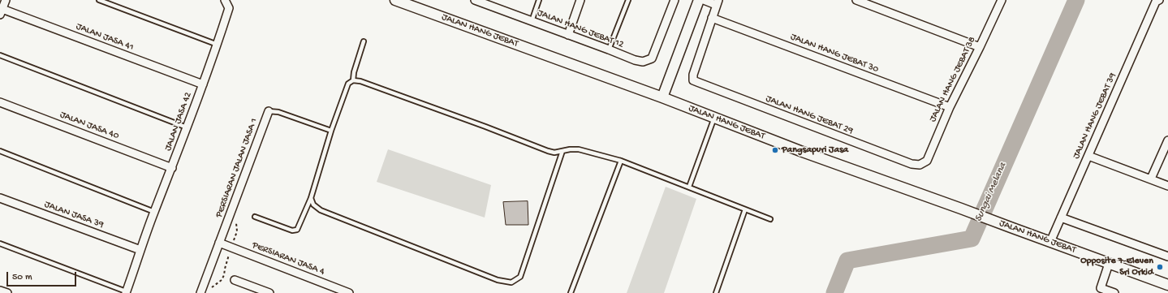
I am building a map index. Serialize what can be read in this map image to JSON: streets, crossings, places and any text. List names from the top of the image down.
{
  "streets": {
    "street": [
      "JALAN HANG JEBAT 12",
      "JALAN HANG JEBAT",
      "JALAN JASA 41",
      "JALAN HANG JEBAT 30",
      "JALAN HANG JEBAT 38",
      "JALAN HANG JEBAT 29",
      "JALAN HANG JEBAT 39",
      "JALAN JASA 42",
      "JALAN JASA 40",
      "PERSIARAN JALAN JASA 1",
      "JALAN JASA 39",
      "PERSIARAN JASA 4"
    ]
  },
  "crossings": [
    ["JALAN HANG JEBAT", "JALAN HANG JEBAT 39"],
    ["JALAN JASA 41", "JALAN JASA 42"],
    ["JALAN HANG JEBAT 30", "JALAN HANG JEBAT 38"],
    ["JALAN HANG JEBAT 30", "JALAN HANG JEBAT 29"],
    ["JALAN HANG JEBAT 38", "JALAN HANG JEBAT 29"],
    ["JALAN JASA 42", "JALAN JASA 40"],
    ["JALAN JASA 42", "JALAN JASA 39"],
    ["PERSIARAN JALAN JASA 1", "PERSIARAN JASA 4"]
  ],
  "water": ["Sungai Melana"],
  "places": ["Pangsapuri Jasa", "Opposite 7-Eleven Sri Orkid"],
  "scale_bar": "50 m"
}
